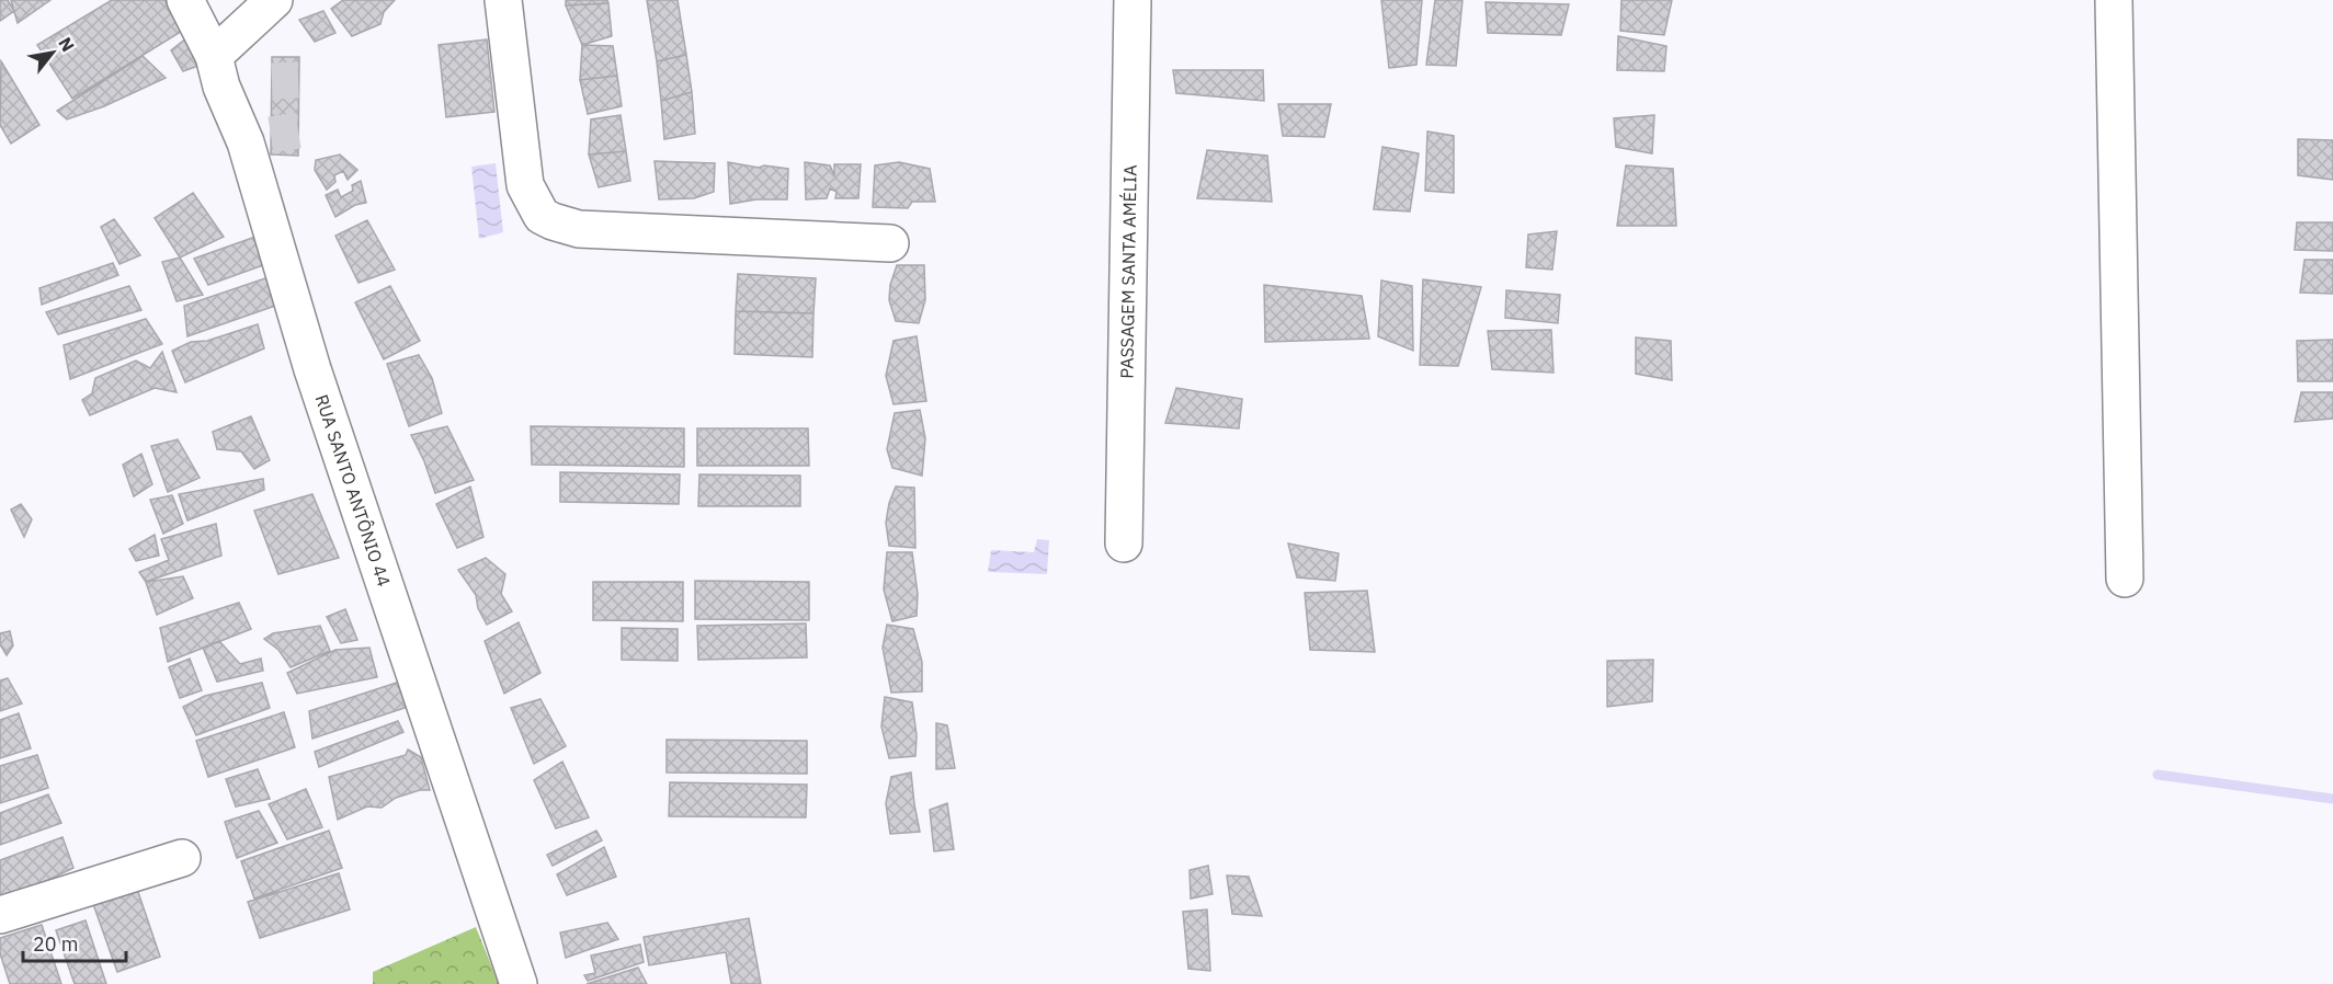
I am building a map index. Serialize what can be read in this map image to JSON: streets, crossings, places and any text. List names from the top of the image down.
{
  "streets": {
    "street": ["PASSAGEM SANTA AMÉLIA", "RUA SANTO ANTÔNIO 44"]
  },
  "scale_bar": "20 m",
  "north": "top right"
}
